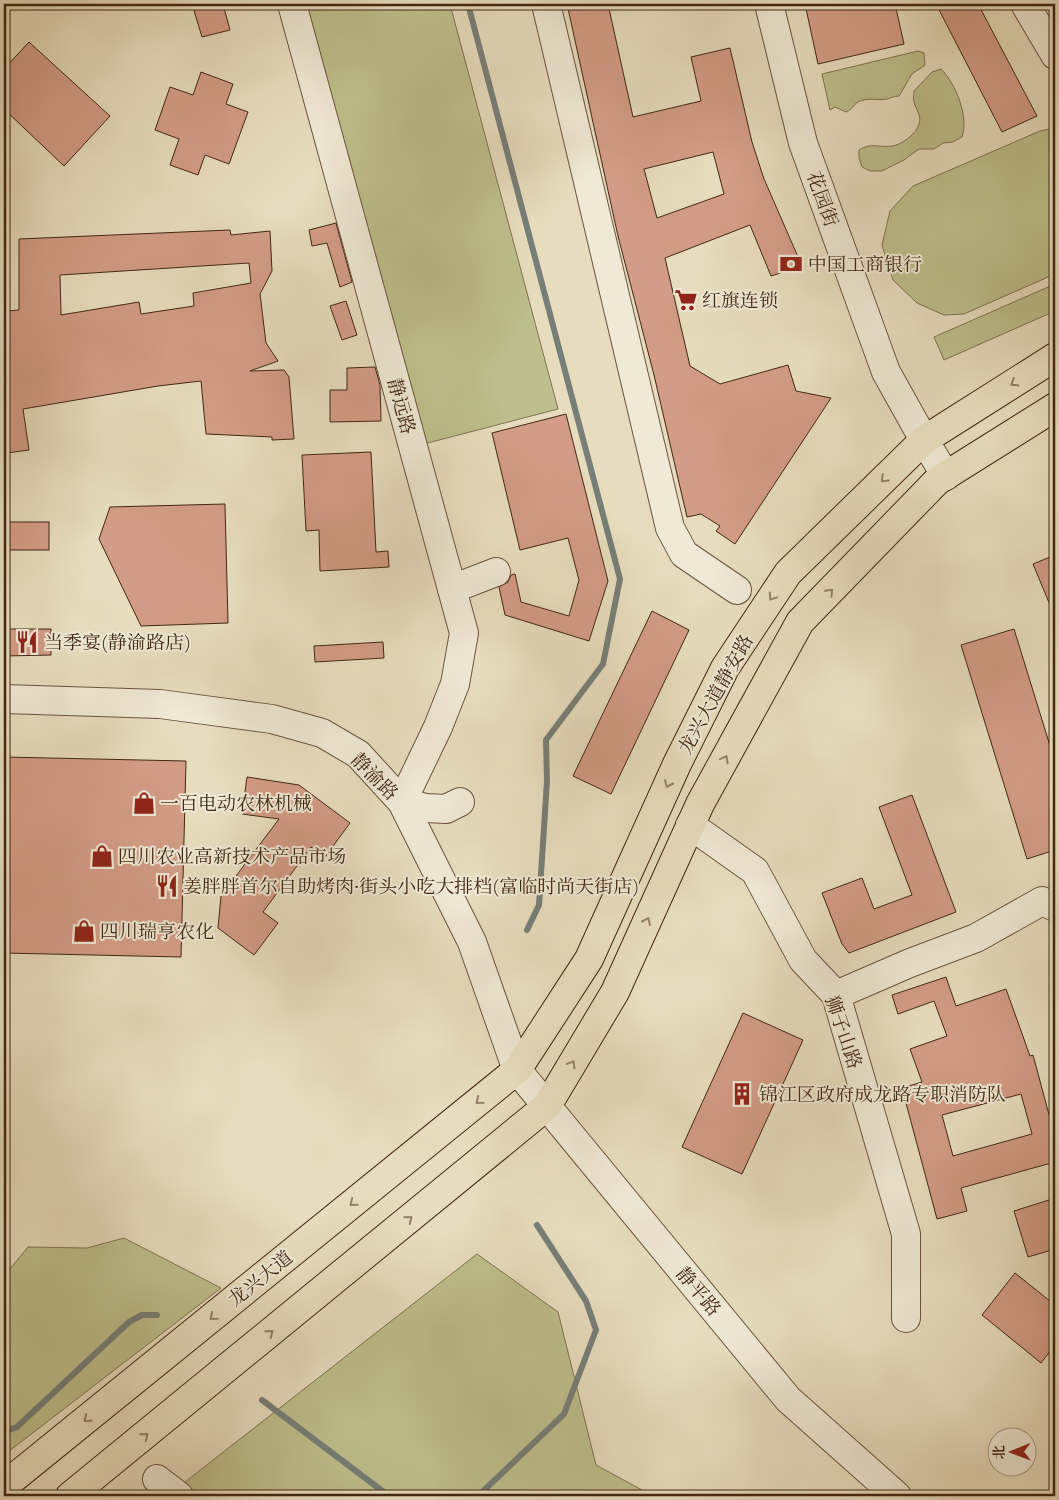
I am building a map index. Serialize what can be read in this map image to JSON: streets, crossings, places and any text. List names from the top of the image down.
{
  "streets": {
    "main road": ["龙兴大道静安路", "龙兴大道"],
    "street": [
      "花园街",
      "静远路",
      "静渝路",
      "狮子山路",
      "静平路"
    ]
  },
  "crossings": [
    ["花园街", "龙兴大道静安路"],
    ["静远路", "静渝路"],
    ["龙兴大道静安路", "静渝路"],
    ["龙兴大道静安路", "龙兴大道"],
    ["龙兴大道静安路", "静平路"],
    ["静渝路", "龙兴大道"],
    ["静渝路", "静平路"],
    ["龙兴大道", "静平路"]
  ],
  "places": {
    "bank": ["中国工商银行"],
    "supermarket": ["红旗连锁"],
    "restaurant": ["当季宴(静渝路店)", "姜胖胖首尔自助烤肉·街头小吃大排档(富临时尚天街店)"],
    "shop": ["一百电动农林机械", "四川农业高新技术产品市场", "四川瑞亨农化"],
    "building": ["锦江区政府成龙路专职消防队"]
  },
  "north": "left"
}
